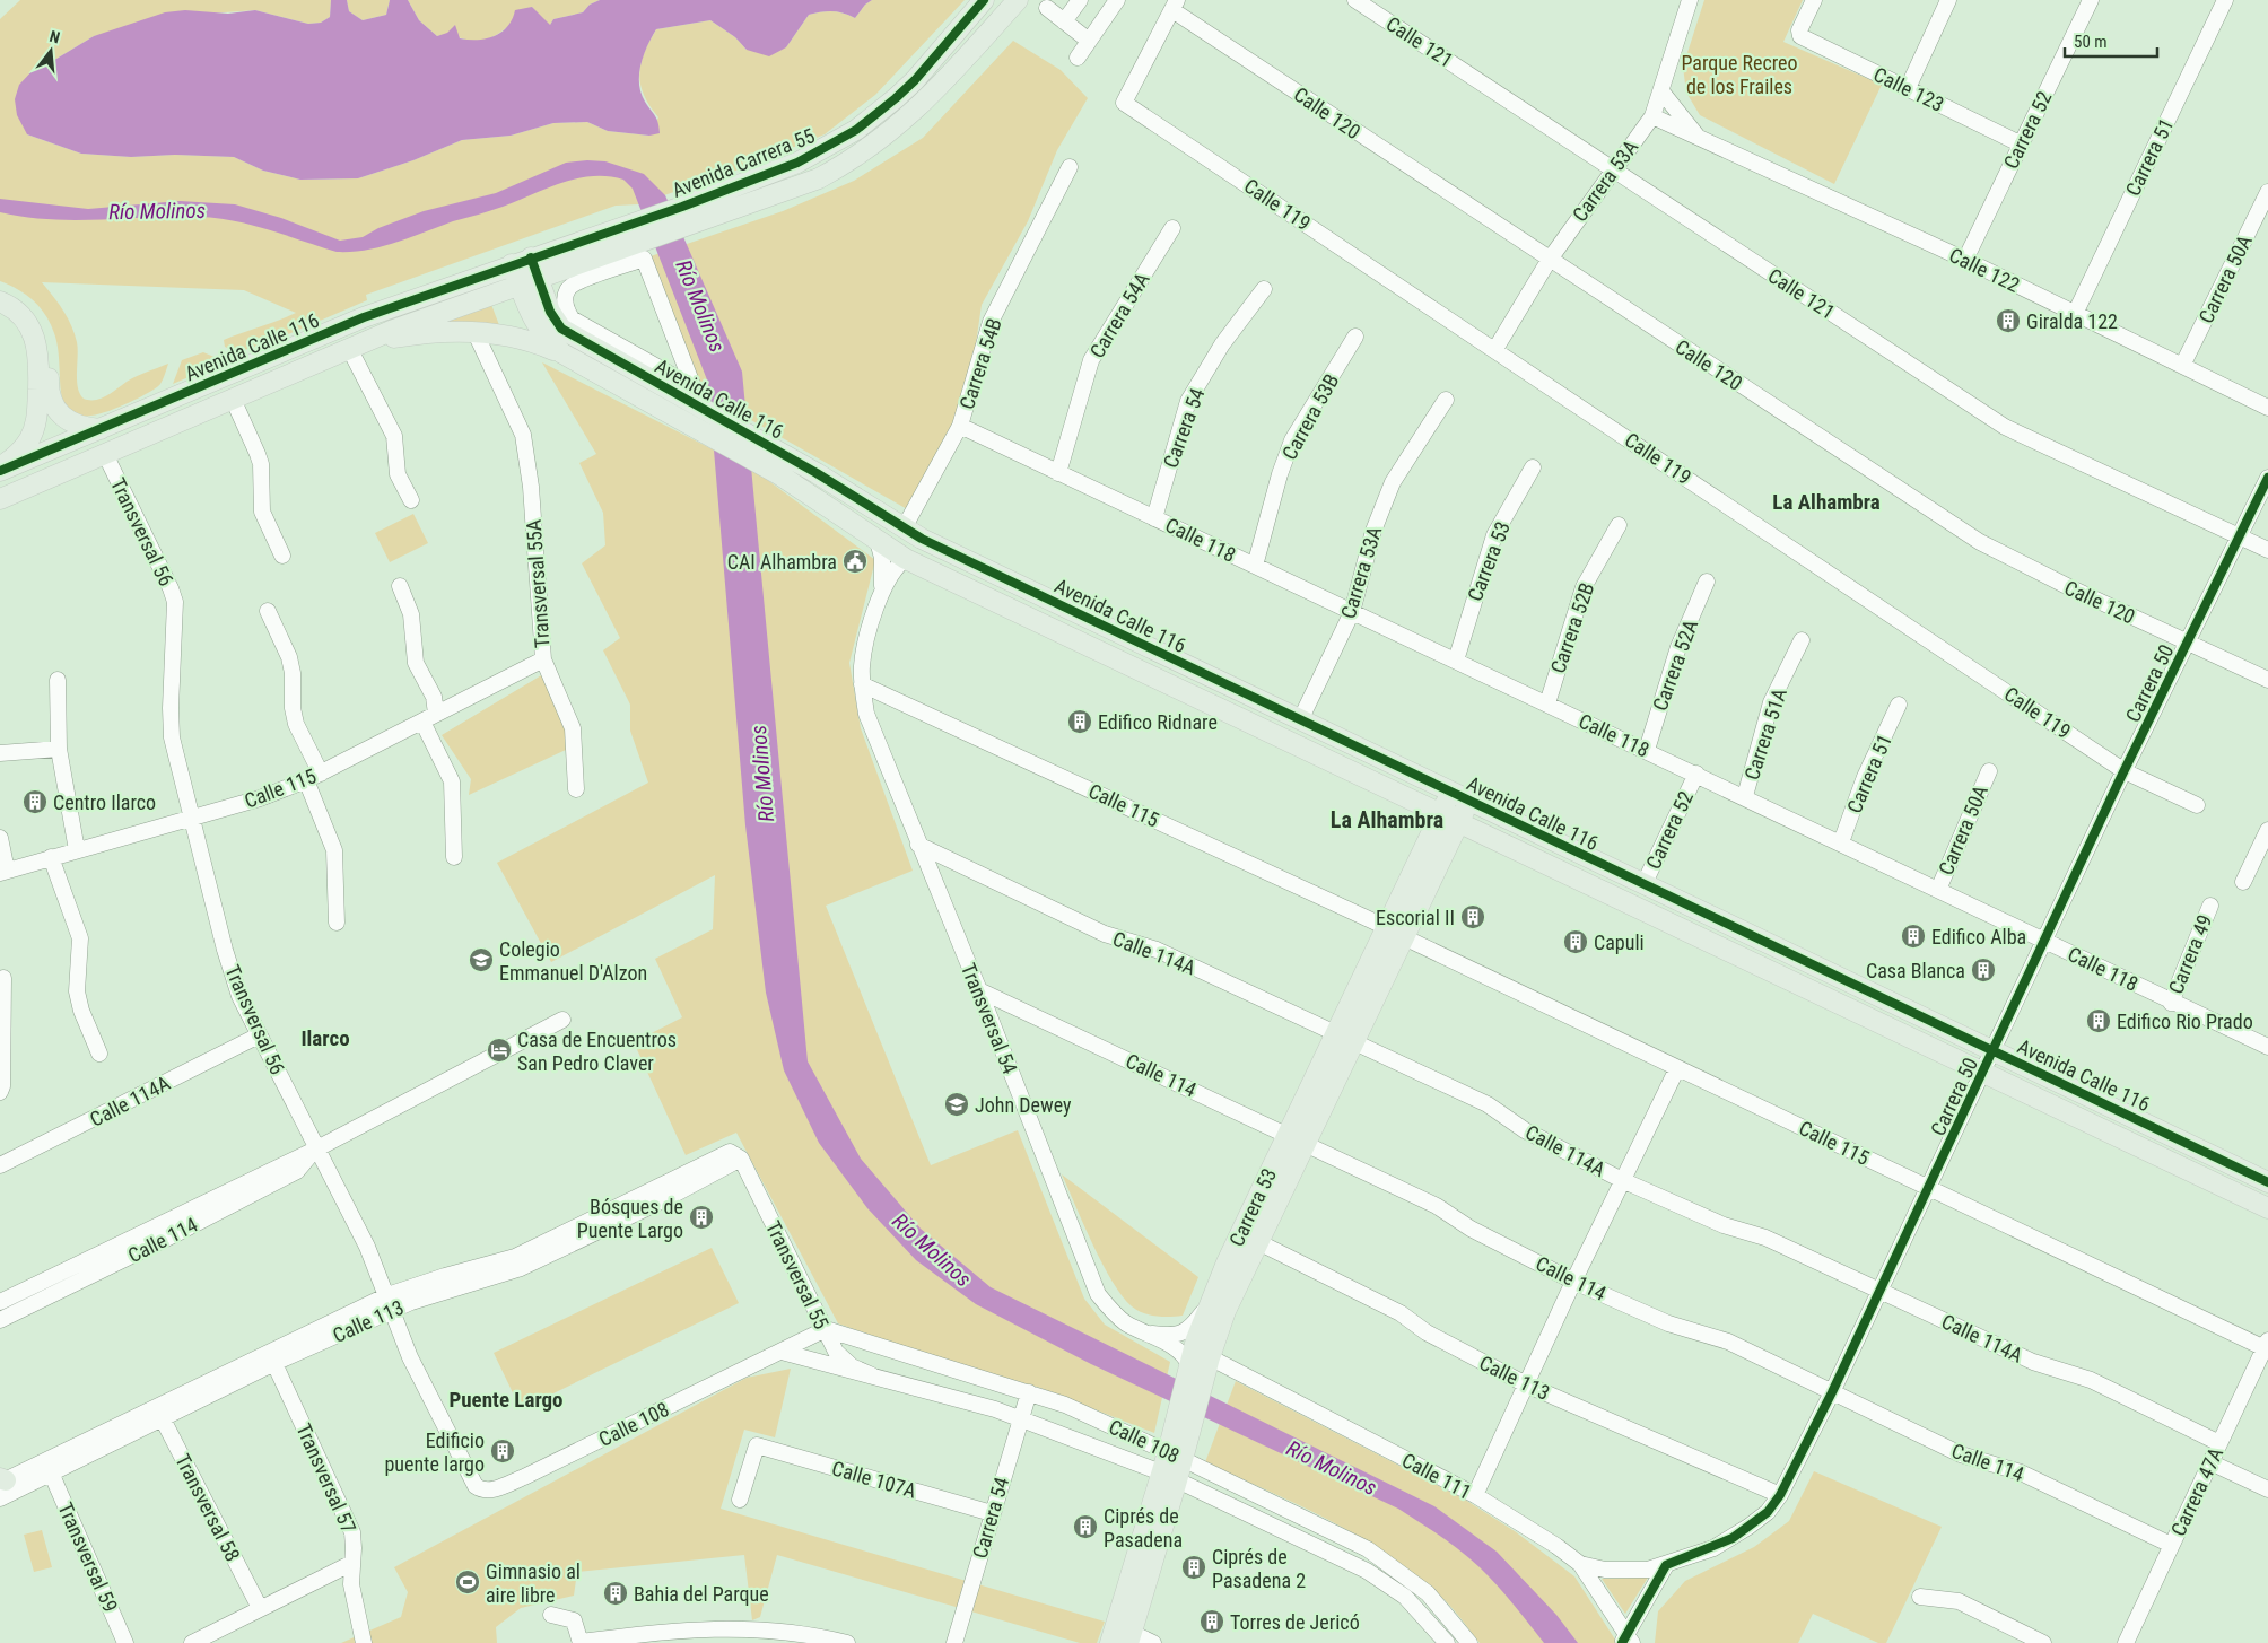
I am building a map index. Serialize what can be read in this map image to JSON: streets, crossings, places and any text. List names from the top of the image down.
{
  "streets": {
    "main road": ["Avenida Carrera 55", "Avenida Calle 116", "Carrera 53"],
    "street": [
      "Calle 121",
      "Calle 123",
      "Calle 120",
      "Carrera 52",
      "Carrera 51",
      "Carrera 53A",
      "Calle 119",
      "Calle 122",
      "Carrera 50A",
      "Carrera 54A",
      "Carrera 54B",
      "Carrera 53B",
      "Carrera 54",
      "Transversal 56",
      "Calle 118",
      "Transversal 55A",
      "Carrera 52B",
      "Carrera 52A",
      "Carrera 50",
      "Carrera 51A",
      "Calle 115",
      "Calle 114A",
      "Carrera 49",
      "Transversal 54",
      "Calle 114",
      "Transversal 55",
      "Calle 113",
      "Calle 108",
      "Calle 111",
      "Transversal 57",
      "Calle 107A",
      "Carrera 47A",
      "Transversal 58",
      "Transversal 59"
    ]
  },
  "crossings": [
    ["Calle 121", "Carrera 53A"],
    ["Calle 121", "Carrera 50"],
    ["Calle 123", "Carrera 52"],
    ["Calle 120", "Carrera 53A"],
    ["Calle 120", "Calle 119"],
    ["Calle 120", "Carrera 50"],
    ["Carrera 52", "Calle 122"],
    ["Carrera 52", "Avenida Calle 116"],
    ["Carrera 52", "Calle 118"],
    ["Carrera 51", "Calle 122"],
    ["Carrera 51", "Calle 118"],
    ["Avenida Carrera 55", "Avenida Calle 116"],
    ["Carrera 53A", "Calle 119"],
    ["Carrera 53A", "Calle 122"],
    ["Carrera 53A", "Avenida Calle 116"],
    ["Carrera 53A", "Calle 118"],
    ["Calle 119", "Carrera 50"],
    ["Calle 122", "Carrera 50A"],
    ["Carrera 50A", "Calle 118"],
    ["Carrera 54A", "Calle 118"],
    ["Avenida Calle 116", "Carrera 54B"],
    ["Avenida Calle 116", "Transversal 56"],
    ["Avenida Calle 116", "Carrera 53"],
    ["Avenida Calle 116", "Carrera 50"],
    ["Carrera 54B", "Calle 118"],
    ["Carrera 53B", "Calle 118"],
    ["Carrera 54", "Calle 118"],
    ["Carrera 54", "Calle 108"],
    ["Carrera 54", "Calle 107A"],
    ["Transversal 56", "Calle 115"],
    ["Transversal 56", "Calle 114A"],
    ["Transversal 56", "Calle 114"],
    ["Transversal 56", "Calle 113"],
    ["Transversal 56", "Calle 108"],
    ["Calle 118", "Carrera 53"],
    ["Calle 118", "Carrera 52B"],
    ["Calle 118", "Carrera 52A"],
    ["Calle 118", "Carrera 50"],
    ["Calle 118", "Carrera 51A"],
    ["Calle 118", "Carrera 49"],
    ["Carrera 53", "Calle 115"],
    ["Carrera 53", "Calle 114A"],
    ["Carrera 53", "Transversal 54"],
    ["Carrera 53", "Calle 114"],
    ["Carrera 53", "Calle 113"],
    ["Carrera 53", "Calle 108"],
    ["Carrera 53", "Calle 111"],
    ["Transversal 55A", "Calle 115"],
    ["Carrera 50", "Calle 115"],
    ["Carrera 50", "Calle 114A"],
    ["Carrera 50", "Calle 114"],
    ["Carrera 50", "Calle 113"],
    ["Calle 115", "Transversal 54"],
    ["Calle 115", "Carrera 47A"],
    ["Calle 114A", "Transversal 54"],
    ["Calle 114A", "Carrera 47A"],
    ["Transversal 54", "Calle 114"],
    ["Calle 114", "Carrera 47A"],
    ["Transversal 55", "Calle 113"],
    ["Transversal 55", "Calle 108"],
    ["Calle 113", "Transversal 57"],
    ["Calle 113", "Transversal 58"],
    ["Calle 113", "Transversal 59"]
  ],
  "districts": [
    "La Alhambra",
    "La Alhambra",
    "Ilarco",
    "Puente Largo"
  ],
  "water": ["Río Molinos"],
  "parks": ["Parque Recreo de los Frailes"],
  "places": {
    "building": [
      "Giralda 122",
      "Edifico Ridnare",
      "Centro Ilarco",
      "Escorial II",
      "Edifico Alba",
      "Capuli",
      "Casa Blanca",
      "Edifico Rio Prado",
      "Bósques de Puente Largo",
      "Edificio puente largo",
      "Ciprés de Pasadena",
      "Ciprés de Pasadena 2",
      "Bahia del Parque",
      "Torres de Jericó"
    ],
    "public building": ["CAI Alhambra"],
    "school or university": ["Colegio Emmanuel D'Alzon", "John Dewey"],
    "hotel": ["Casa de Encuentros San Pedro Claver"],
    "sports": ["Gimnasio al aire libre"]
  },
  "scale_bar": "50 m",
  "north": "top"
}
